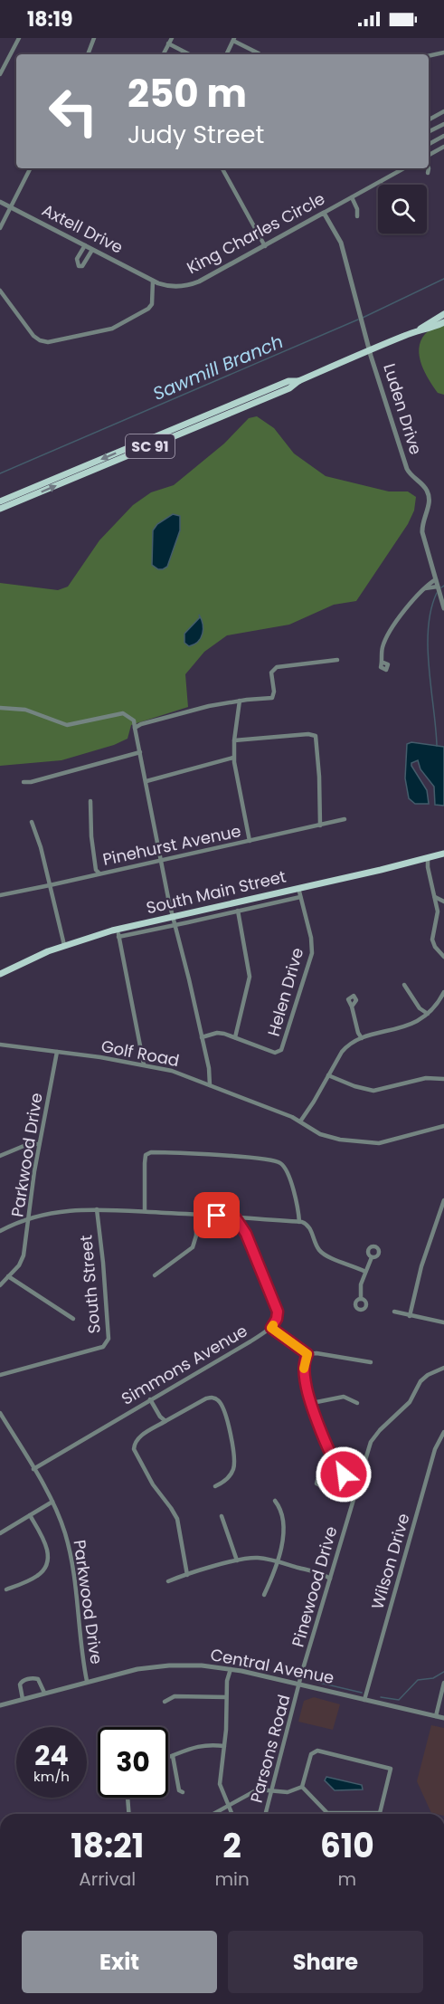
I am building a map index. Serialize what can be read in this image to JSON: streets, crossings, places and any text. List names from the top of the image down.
{
  "streets": {
    "main road": ["SC 91", "South Main Street"],
    "street": [
      "Axtell Drive",
      "King Charles Circle",
      "Luden Drive",
      "Pinehurst Avenue",
      "Helen Drive",
      "Golf Road",
      "Parkwood Drive",
      "South Street",
      "Simmons Avenue",
      "Wilson Drive",
      "Pinewood Drive",
      "Central Avenue",
      "Parsons Road"
    ]
  },
  "crossings": [
    ["Axtell Drive", "King Charles Circle"],
    ["King Charles Circle", "Luden Drive"],
    ["Luden Drive", "SC 91"],
    ["South Main Street", "Helen Drive"],
    ["Golf Road", "Parkwood Drive"],
    ["Parkwood Drive", "Simmons Avenue"],
    ["Parkwood Drive", "Central Avenue"],
    ["Wilson Drive", "Central Avenue"],
    ["Pinewood Drive", "Central Avenue"],
    ["Pinewood Drive", "Parsons Road"],
    ["Central Avenue", "Parsons Road"]
  ],
  "water": ["Sawmill Branch"],
  "page": {
    "status": "18:19",
    "turn": ["250 m", "Judy Street"],
    "speed": "24 km/h",
    "limit": "30",
    "eta": [
      "18:21",
      "Arrival",
      "2",
      "min",
      "610",
      "m"
    ],
    "buttons": ["Exit", "Share"]
  }
}
